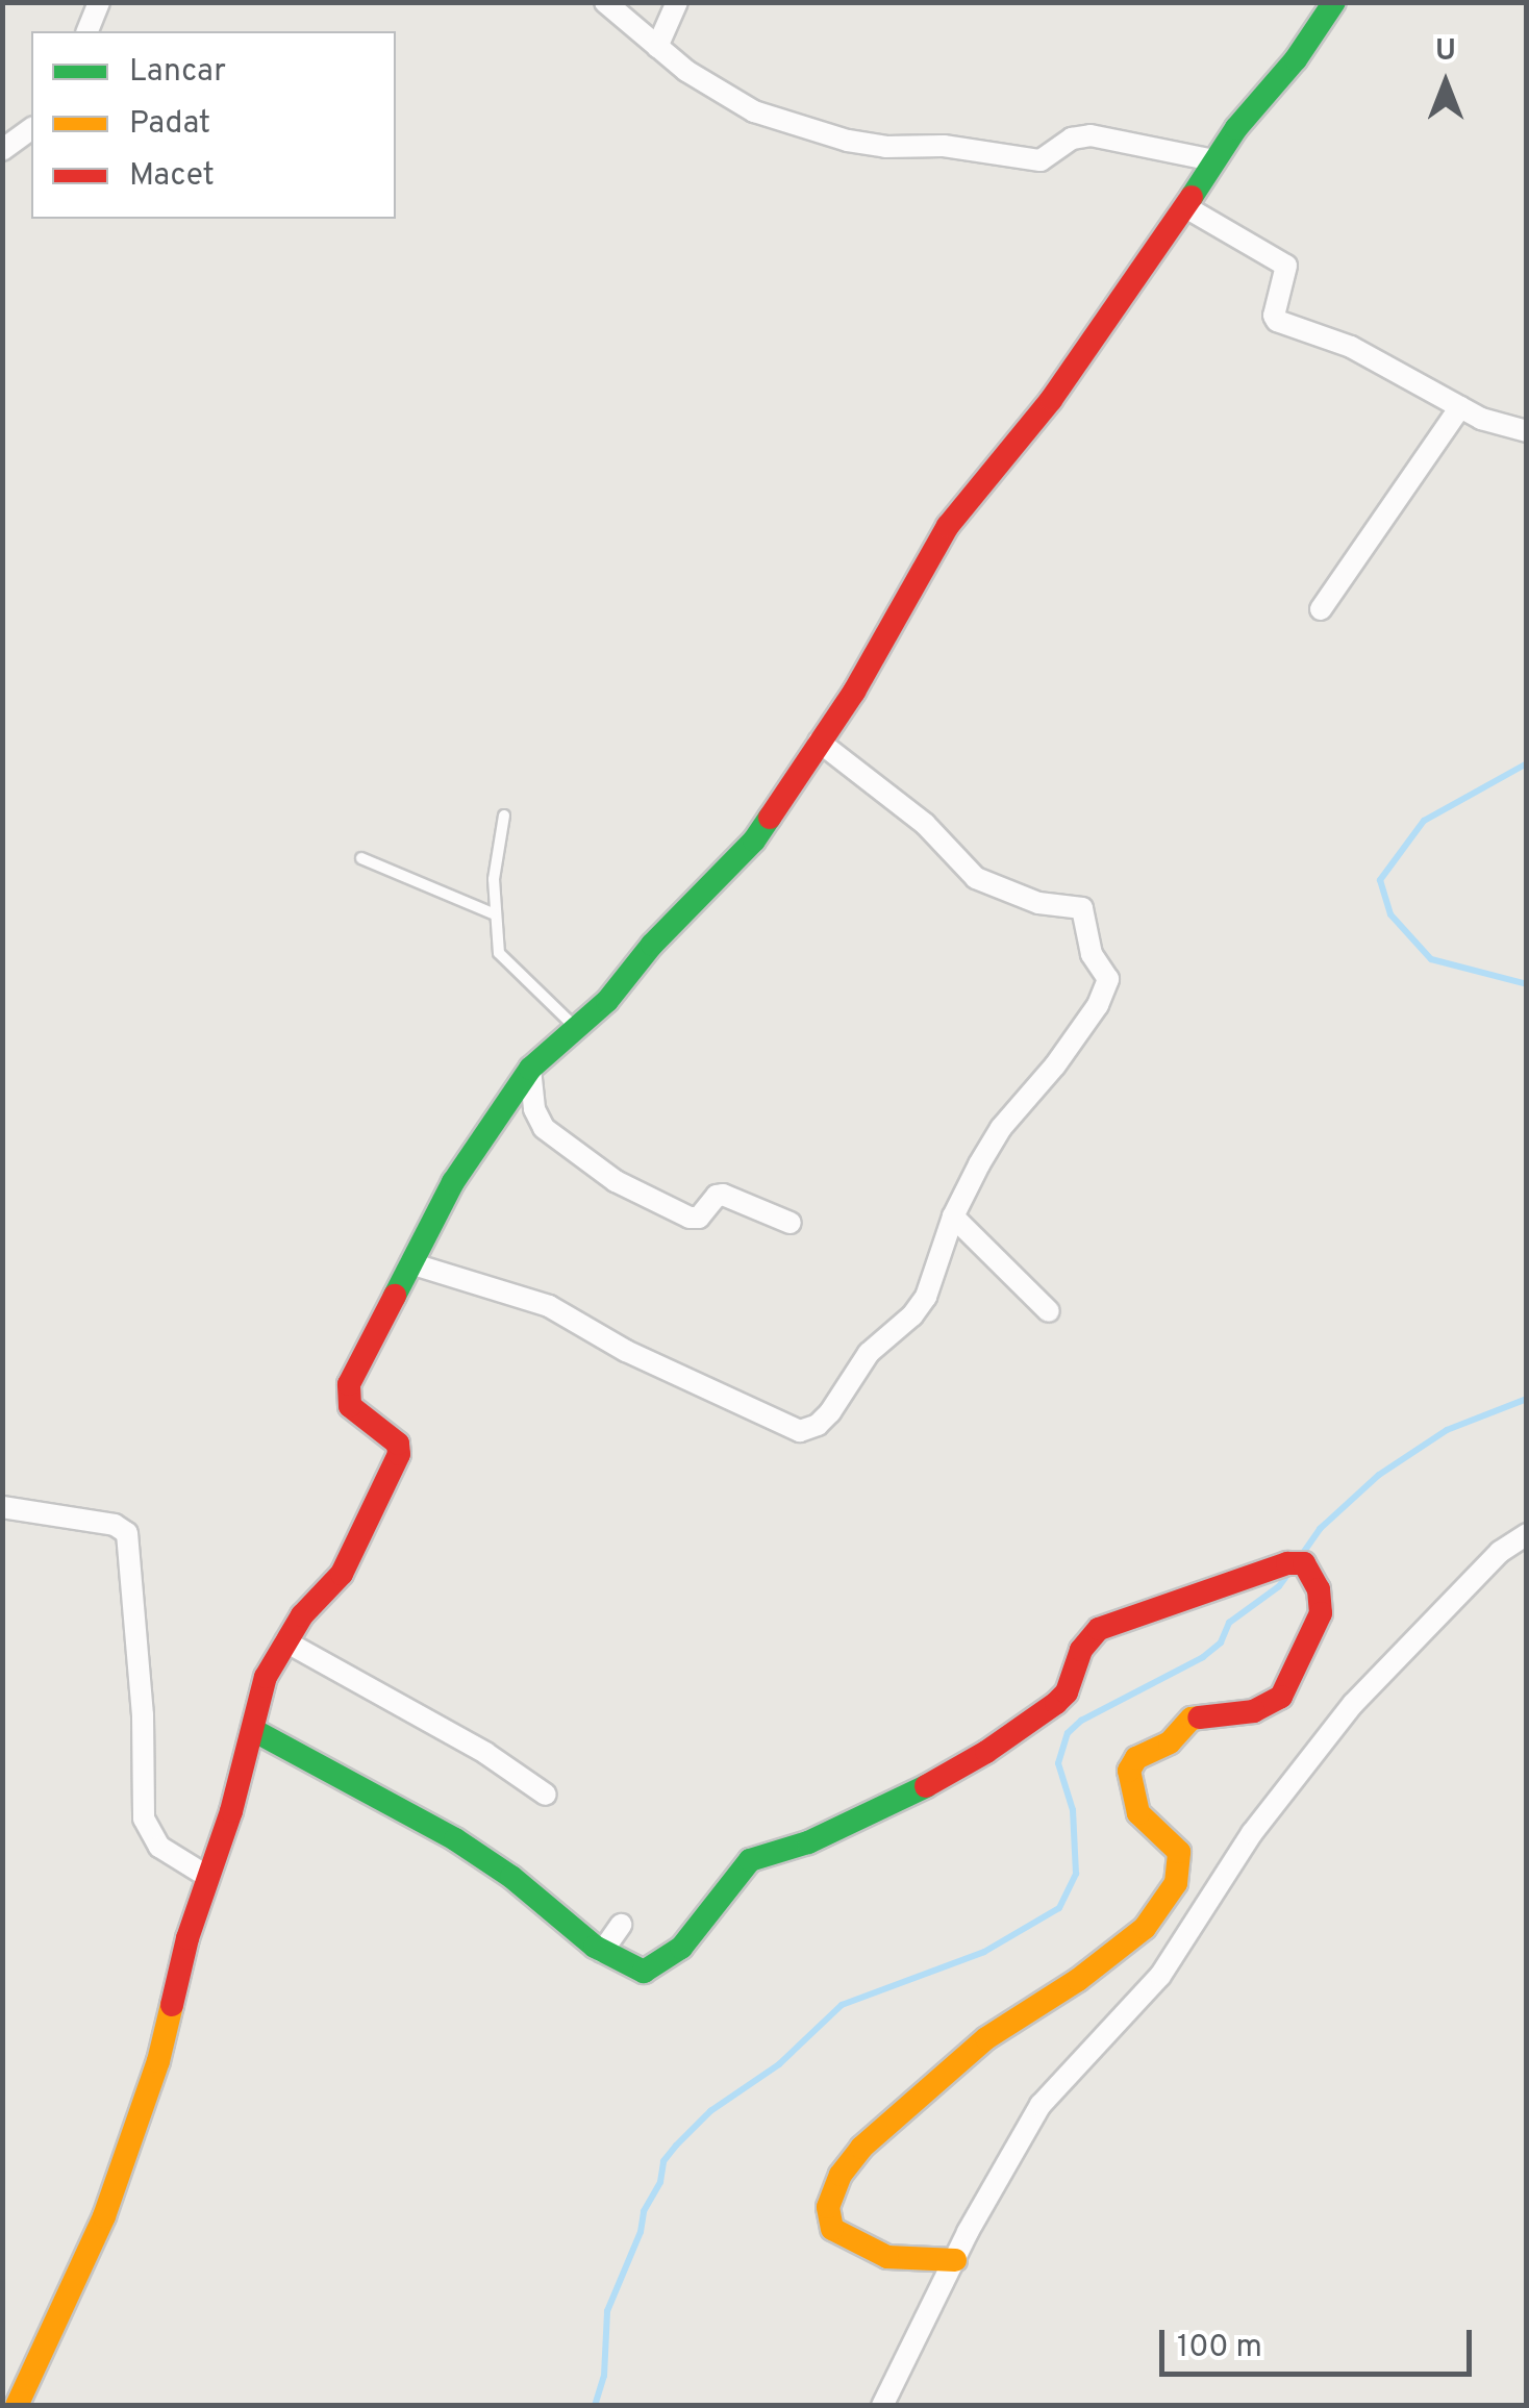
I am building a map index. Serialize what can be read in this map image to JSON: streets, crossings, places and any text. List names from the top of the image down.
{
  "legend": ["Lancar", "Padat", "Macet"],
  "scale_bar": "100 m",
  "north": "top"
}
